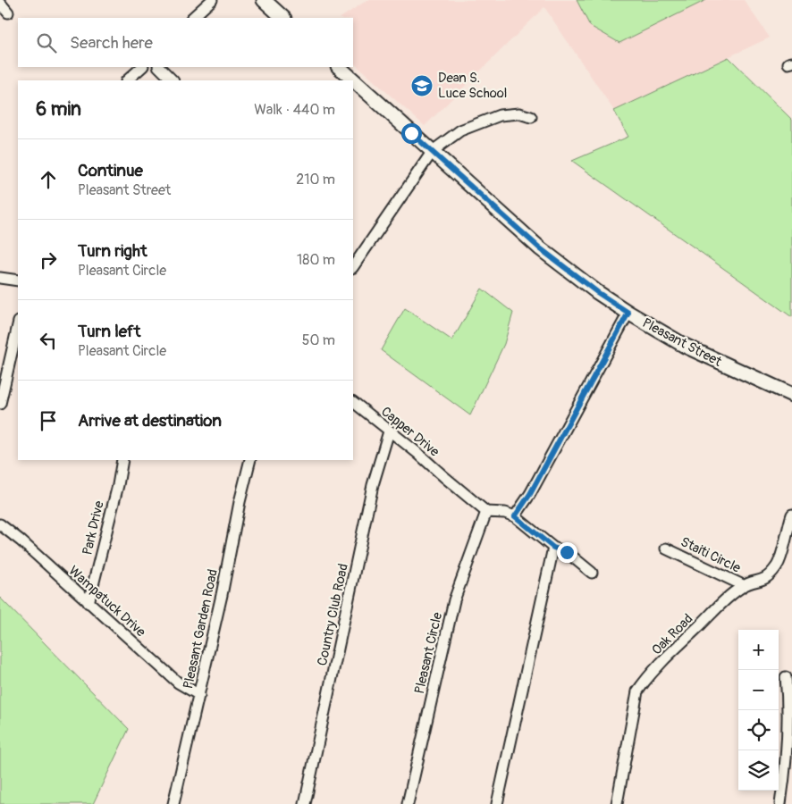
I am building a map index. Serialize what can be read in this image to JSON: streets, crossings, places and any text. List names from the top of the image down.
{
  "streets": {
    "main road": ["Pleasant Street"],
    "street": [
      "Capper Drive",
      "Park Drive",
      "Staiti Circle",
      "Wampatuck Drive",
      "Country Club Road",
      "Pleasant Garden Road",
      "Oak Road",
      "Pleasant Circle"
    ]
  },
  "crossings": [
    ["Capper Drive", "Country Club Road"],
    ["Capper Drive", "Pleasant Circle"],
    ["Park Drive", "Wampatuck Drive"],
    ["Staiti Circle", "Oak Road"],
    ["Wampatuck Drive", "Pleasant Garden Road"]
  ],
  "places": {
    "school or university": ["Dean S. Luce School"]
  },
  "page": {
    "search": "Search here",
    "heading": ["6 min", "Walk · 440 m"],
    "list": [
      ["Continue", "Pleasant Street", "210 m"],
      ["Turn right", "Pleasant Circle", "180 m"],
      ["Turn left", "Pleasant Circle", "50 m"],
      "Arrive at destination"
    ],
    "map_buttons": ["+", "−"]
  }
}
